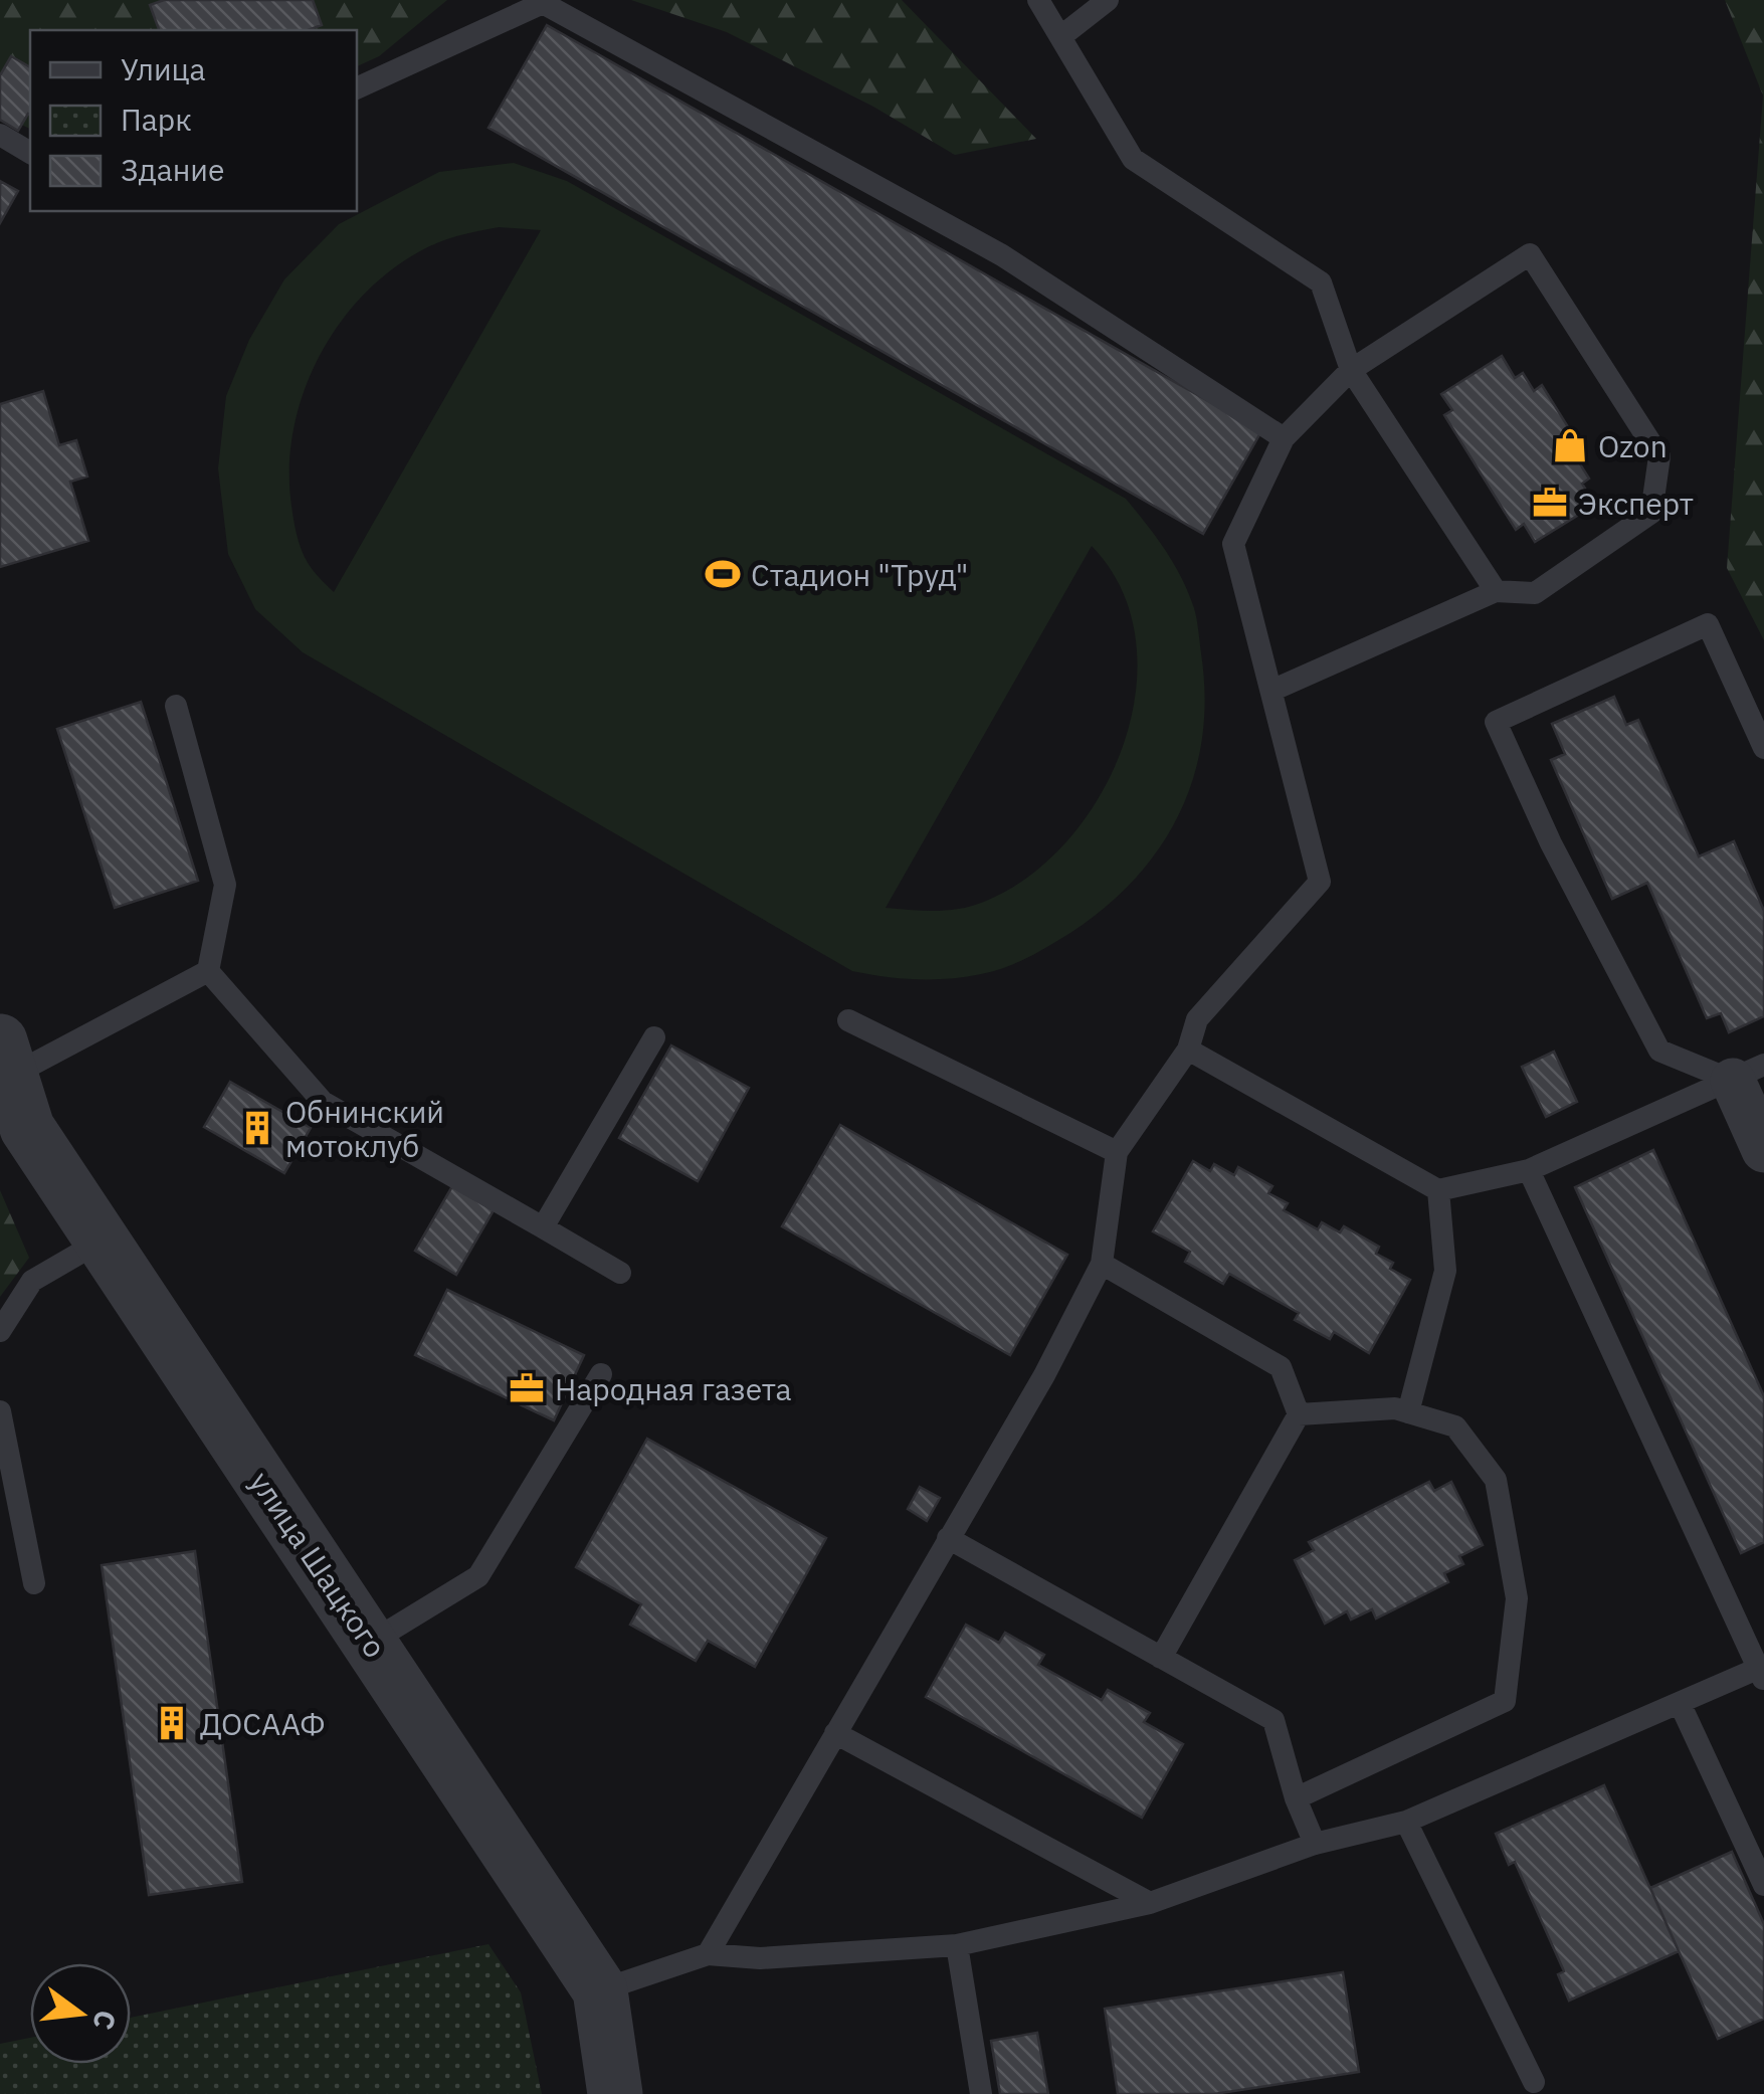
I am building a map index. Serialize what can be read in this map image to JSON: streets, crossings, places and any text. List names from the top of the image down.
{
  "streets": {
    "street": ["улица Шацкого"]
  },
  "places": {
    "shop": ["Ozon"],
    "office": ["Эксперт", "Народная газета"],
    "sports": ["Стадион \"Труд\""],
    "building": ["Обнинский мотоклуб", "ДОСААФ"]
  },
  "legend": ["Улица", "Парк", "Здание"],
  "north": "right"
}
